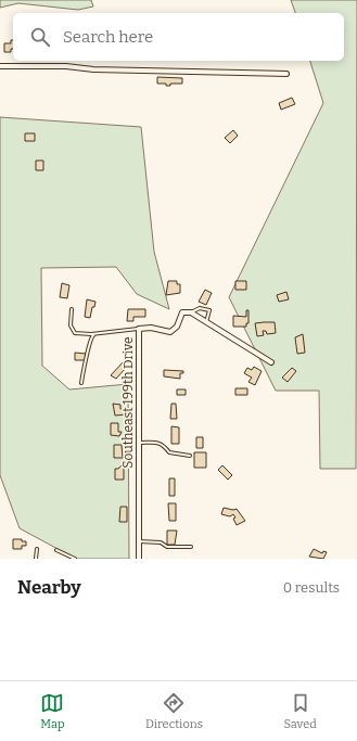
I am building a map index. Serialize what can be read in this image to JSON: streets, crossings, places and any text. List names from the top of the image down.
{
  "streets": {
    "street": ["Southeast 199th Drive"]
  },
  "page": {
    "search": "Search here",
    "heading": ["Nearby", "0 results"],
    "nav": ["Map", "Directions", "Saved"]
  }
}
